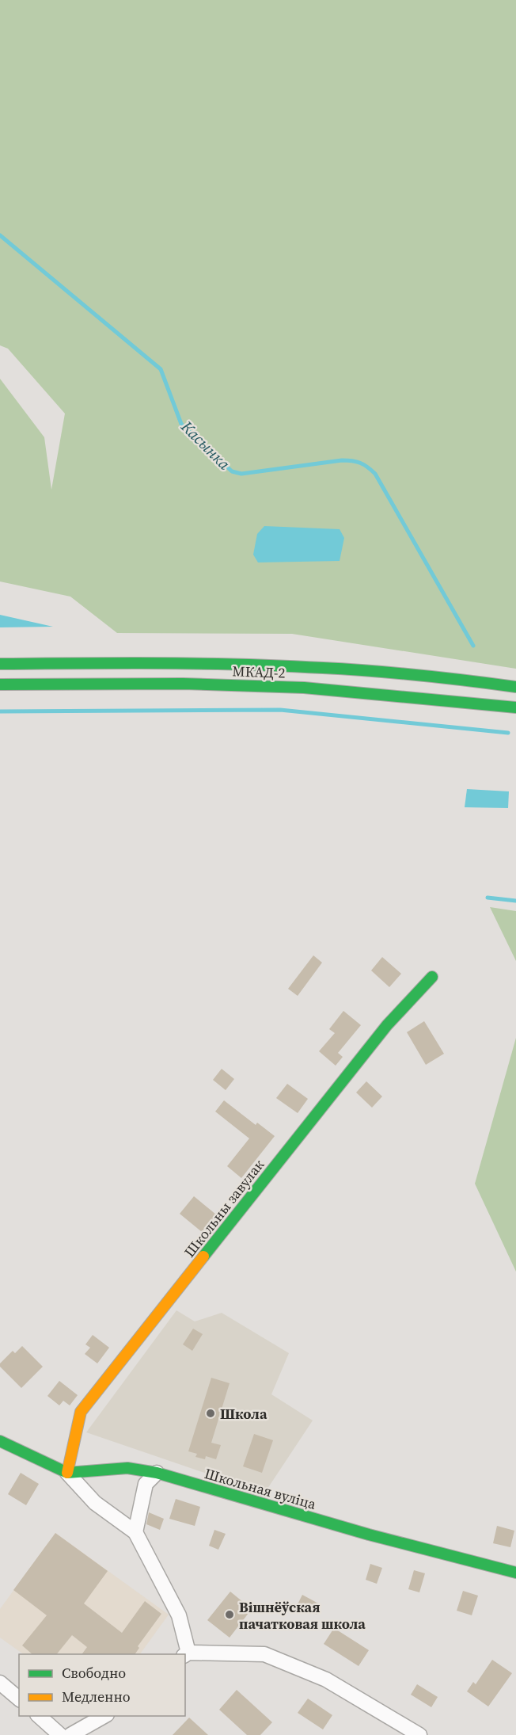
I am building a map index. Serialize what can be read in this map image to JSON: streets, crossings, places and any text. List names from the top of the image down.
{
  "streets": {
    "main road": ["МКАД-2", "Школьны завулак", "Школьная вуліца"]
  },
  "crossings": [
    ["Школьны завулак", "Школьная вуліца"]
  ],
  "water": ["Касынка"],
  "places": ["Школа", "Вішнёўская пачатковая школа"],
  "legend": ["Свободно", "Медленно"]
}
